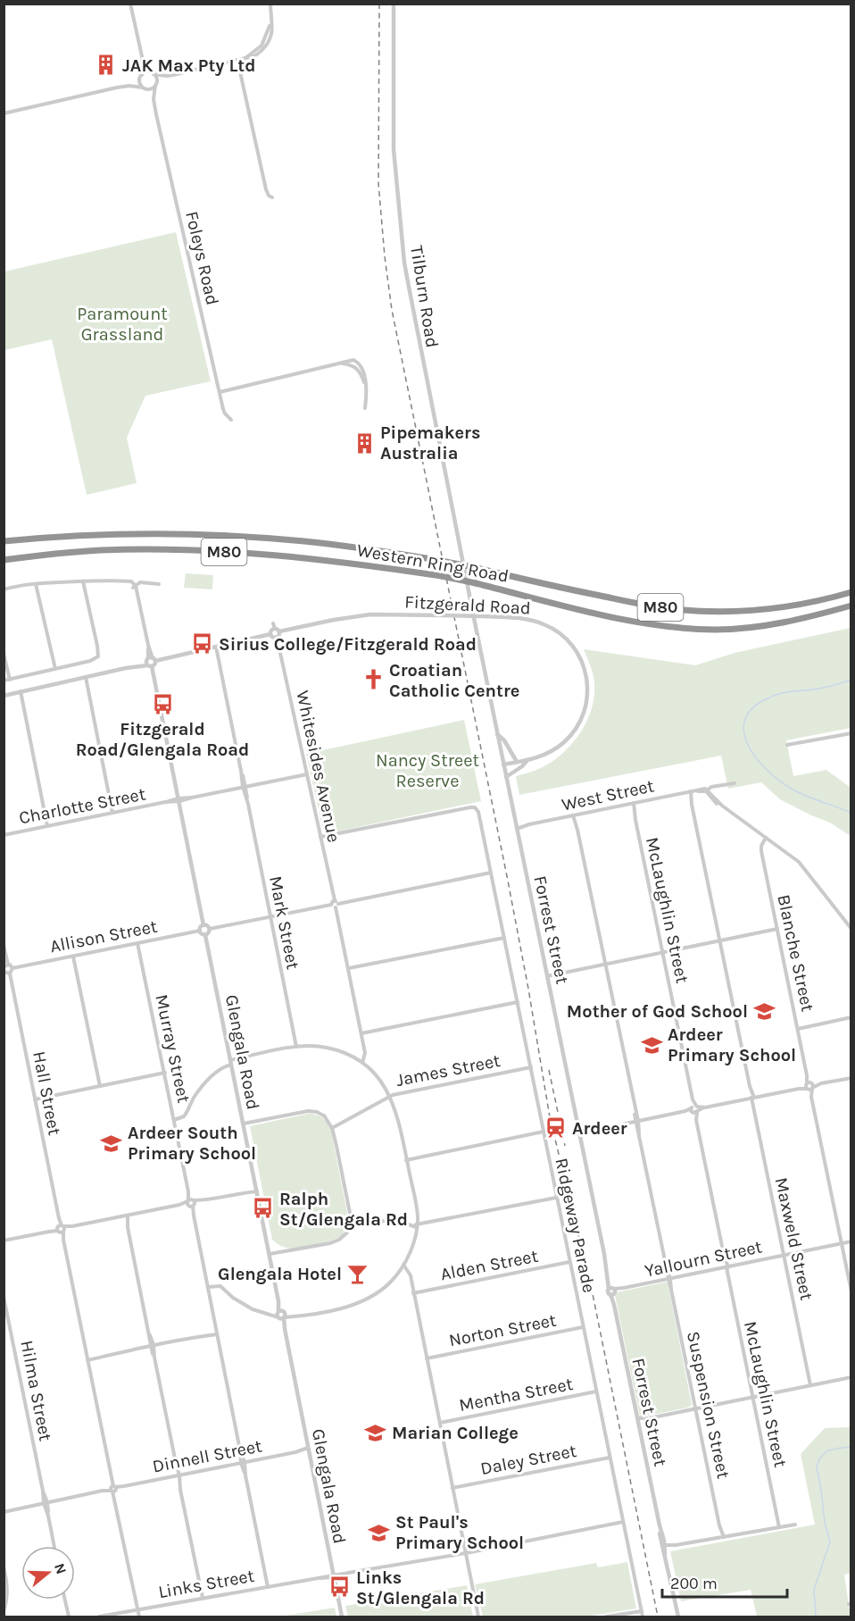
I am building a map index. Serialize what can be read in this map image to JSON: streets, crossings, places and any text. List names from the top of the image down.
{
  "streets": {
    "highway": ["M80", "Western Ring Road"],
    "street": [
      "Foleys Road",
      "Tilburn Road",
      "Fitzgerald Road",
      "Whitesides Avenue",
      "West Street",
      "Charlotte Street",
      "McLaughlin Street",
      "Mark Street",
      "Forrest Street",
      "Allison Street",
      "Blanche Street",
      "Murray Street",
      "Glengala Road",
      "James Street",
      "Hall Street",
      "Ridgeway Parade",
      "Maxweld Street",
      "Yallourn Street",
      "Alden Street",
      "Norton Street",
      "Hilma Street",
      "Mentha Street",
      "Suspension Street",
      "Dinnell Street",
      "Daley Street",
      "Links Street"
    ]
  },
  "crossings": [
    ["Tilburn Road", "Forrest Street"],
    ["Fitzgerald Road", "Forrest Street"],
    ["Whitesides Avenue", "Charlotte Street"],
    ["Whitesides Avenue", "Ridgeway Parade"],
    ["West Street", "McLaughlin Street"],
    ["West Street", "Forrest Street"],
    ["West Street", "Maxweld Street"],
    ["West Street", "Suspension Street"],
    ["Charlotte Street", "Mark Street"],
    ["McLaughlin Street", "Yallourn Street"],
    ["Forrest Street", "Yallourn Street"],
    ["Allison Street", "Murray Street"],
    ["Allison Street", "Glengala Road"],
    ["Blanche Street", "Yallourn Street"],
    ["Murray Street", "Dinnell Street"],
    ["Murray Street", "Links Street"],
    ["Glengala Road", "Dinnell Street"],
    ["Glengala Road", "Links Street"],
    ["James Street", "Ridgeway Parade"],
    ["Hall Street", "Dinnell Street"],
    ["Hall Street", "Links Street"],
    ["Ridgeway Parade", "Alden Street"],
    ["Ridgeway Parade", "Norton Street"],
    ["Ridgeway Parade", "Mentha Street"],
    ["Ridgeway Parade", "Daley Street"],
    ["Ridgeway Parade", "Links Street"],
    ["Maxweld Street", "Yallourn Street"],
    ["Yallourn Street", "Suspension Street"],
    ["Hilma Street", "Dinnell Street"]
  ],
  "parks": ["Paramount Grassland", "Nancy Street Reserve"],
  "places": {
    "building": ["JAK Max Pty Ltd", "Pipemakers Australia"],
    "bus stop": [
      "Sirius College/Fitzgerald Road",
      "Fitzgerald Road/Glengala Road",
      "Ralph St/Glengala Rd",
      "Links St/Glengala Rd"
    ],
    "church": ["Croatian Catholic Centre"],
    "school or university": [
      "Mother of God School",
      "Ardeer Primary School",
      "Ardeer South Primary School",
      "Marian College",
      "St Paul's Primary School"
    ],
    "station": ["Ardeer"],
    "bar": ["Glengala Hotel"]
  },
  "scale_bar": "200 m",
  "north": "right"
}
